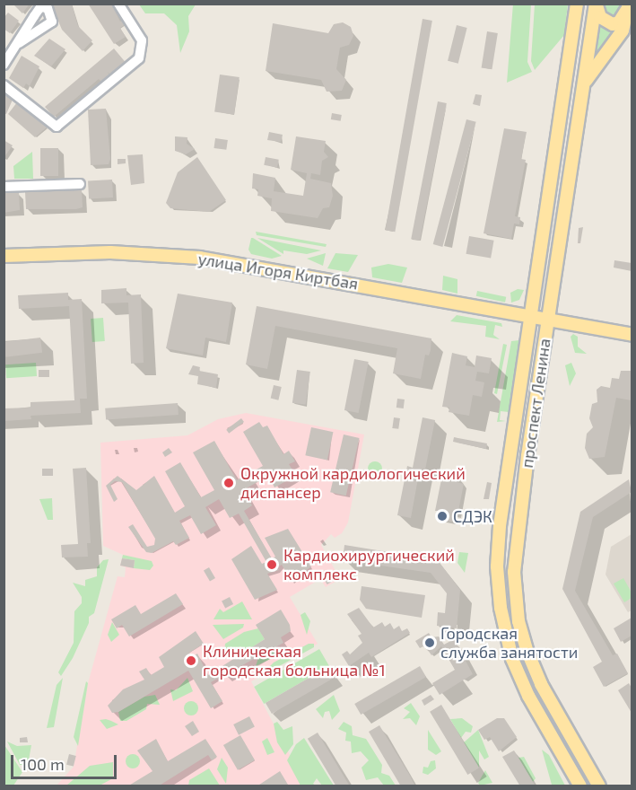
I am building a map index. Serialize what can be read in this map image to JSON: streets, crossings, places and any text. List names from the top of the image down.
{
  "streets": {
    "main road": ["улица Игоря Киртбая", "проспект Ленина"]
  },
  "crossings": [
    ["улица Игоря Киртбая", "проспект Ленина"]
  ],
  "places": [
    "Окружной кардиологический диспансер",
    "СДЭК",
    "Кардиохирургический комплекс",
    "Городская служба занятости",
    "Клиническая городская больница №1"
  ],
  "scale_bar": "100 m"
}
